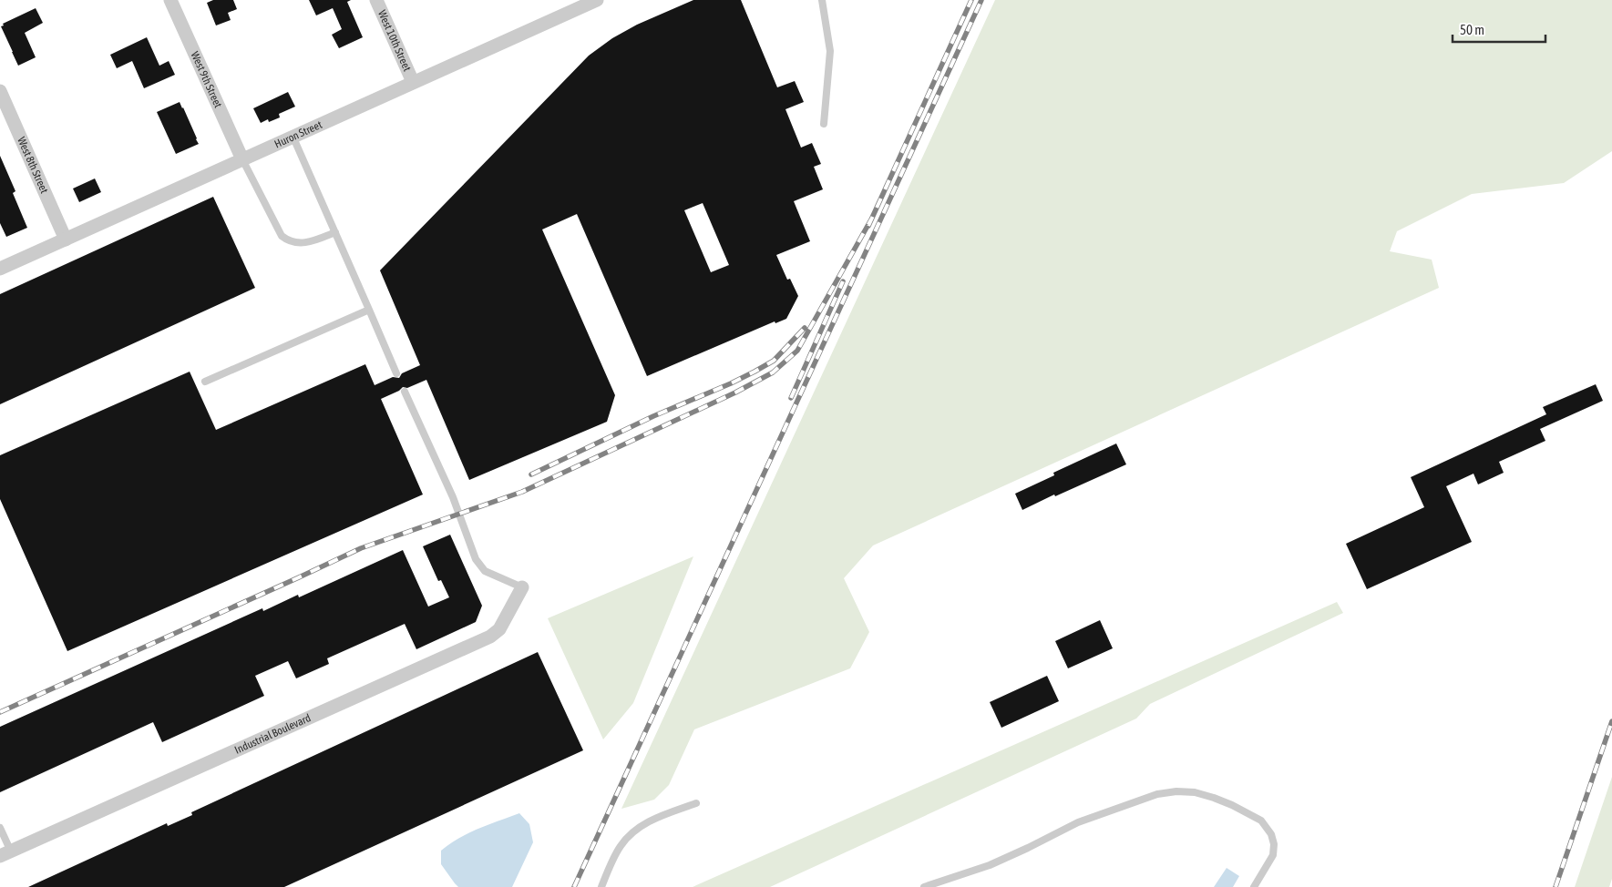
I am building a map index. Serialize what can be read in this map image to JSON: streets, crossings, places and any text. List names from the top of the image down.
{
  "streets": {
    "street": [
      "West 10th Street",
      "West 9th Street",
      "Huron Street",
      "West 8th Street",
      "Industrial Boulevard"
    ]
  },
  "crossings": [
    ["West 10th Street", "Huron Street"],
    ["West 9th Street", "Huron Street"],
    ["Huron Street", "West 8th Street"]
  ],
  "scale_bar": "50 m"
}
